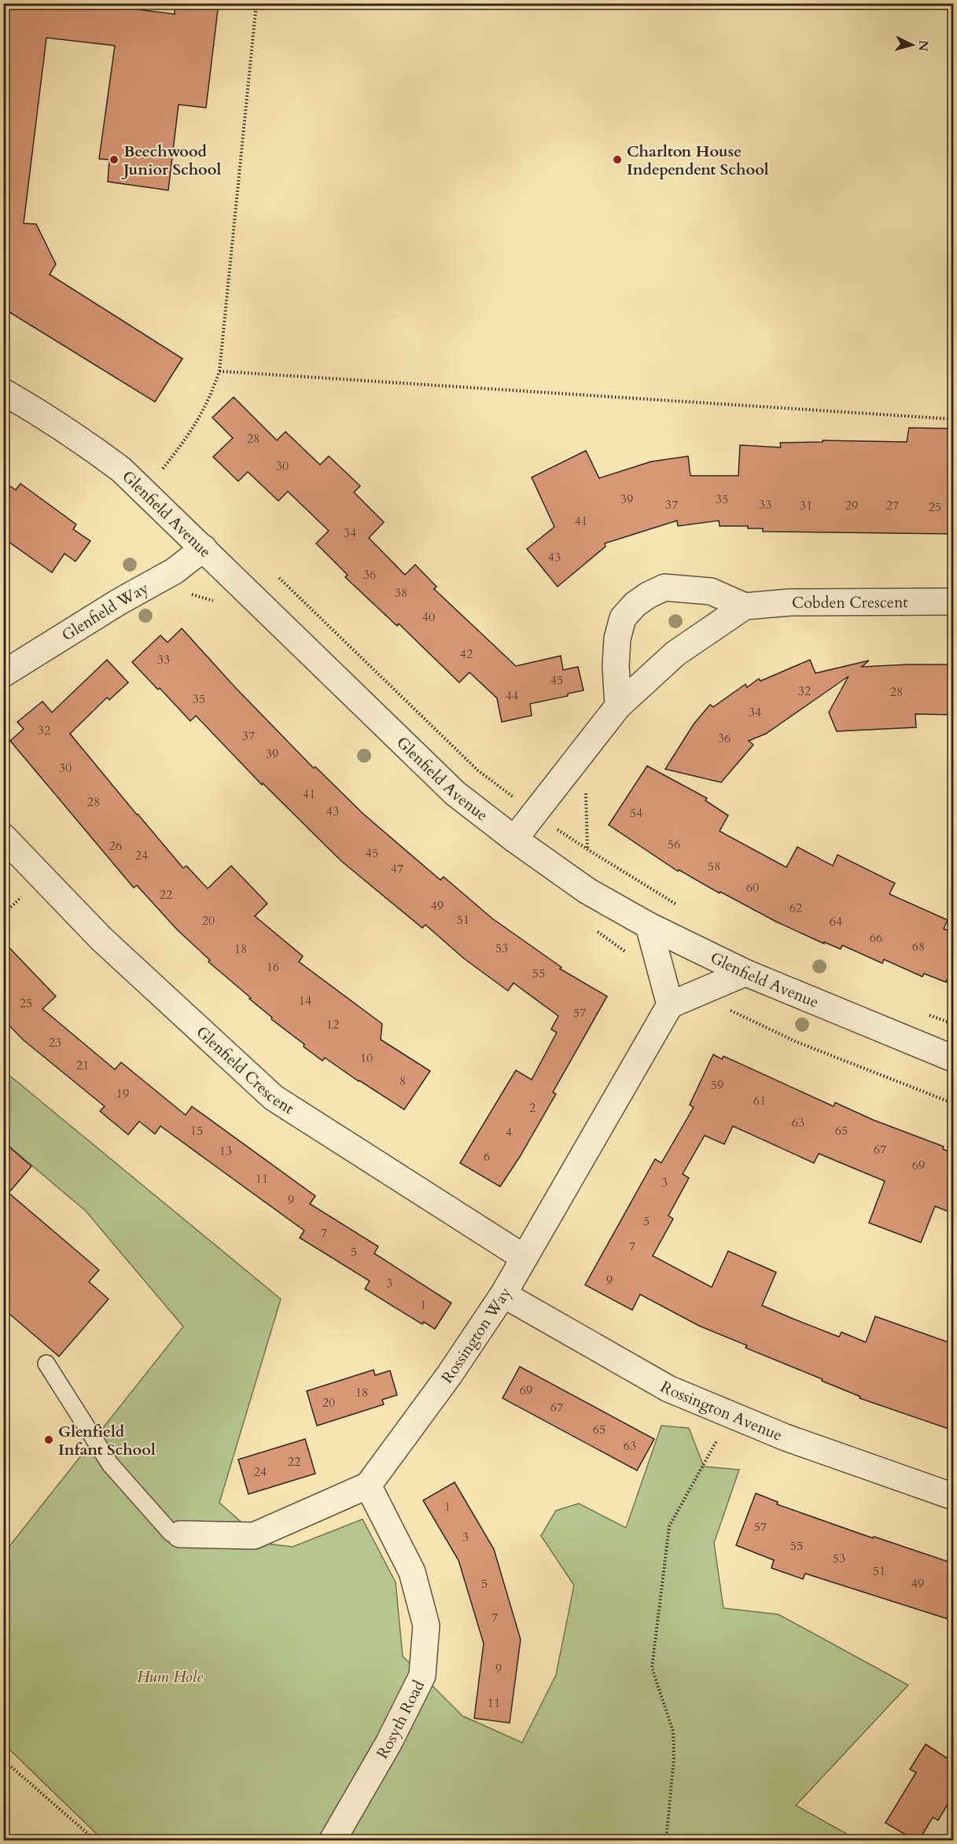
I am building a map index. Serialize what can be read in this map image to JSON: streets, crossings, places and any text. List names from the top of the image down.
{
  "streets": {
    "street": [
      "Glenfield Avenue",
      "Cobden Crescent",
      "Glenfield Way",
      "Glenfield Crescent",
      "Rossington Way",
      "Rossington Avenue",
      "Rosyth Road"
    ]
  },
  "crossings": [
    ["Glenfield Avenue", "Cobden Crescent"],
    ["Glenfield Avenue", "Glenfield Way"],
    ["Glenfield Crescent", "Rossington Way"],
    ["Rossington Way", "Rossington Avenue"],
    ["Rossington Way", "Rosyth Road"]
  ],
  "parks": ["Hum Hole"],
  "places": ["Beechwood Junior School", "Charlton House Independent School", "Glenfield Infant School"],
  "house_numbers": [
    "28",
    "30",
    "39",
    "35",
    "37",
    "33",
    "31",
    "29",
    "27",
    "25",
    "41",
    "34",
    "43",
    "36",
    "38",
    "40",
    "42",
    "33",
    "45",
    "32",
    "28",
    "44",
    "35",
    "34",
    "32",
    "37",
    "36",
    "39",
    "30",
    "41",
    "28",
    "43",
    "54",
    "56",
    "26",
    "45",
    "24",
    "58",
    "47",
    "60",
    "22",
    "49",
    "62",
    "51",
    "20",
    "64",
    "66",
    "68",
    "53",
    "18",
    "16",
    "55",
    "14",
    "25",
    "57",
    "12",
    "23",
    "10",
    "21",
    "8",
    "59",
    "19",
    "61",
    "2",
    "63",
    "15",
    "65",
    "4",
    "67",
    "13",
    "6",
    "69",
    "11",
    "3",
    "9",
    "5",
    "7",
    "7",
    "5",
    "9",
    "3",
    "1",
    "69",
    "18",
    "20",
    "67",
    "65",
    "63",
    "22",
    "24",
    "1",
    "57",
    "3",
    "55",
    "53",
    "51",
    "5",
    "49",
    "7",
    "9",
    "11"
  ],
  "north": "right"
}
